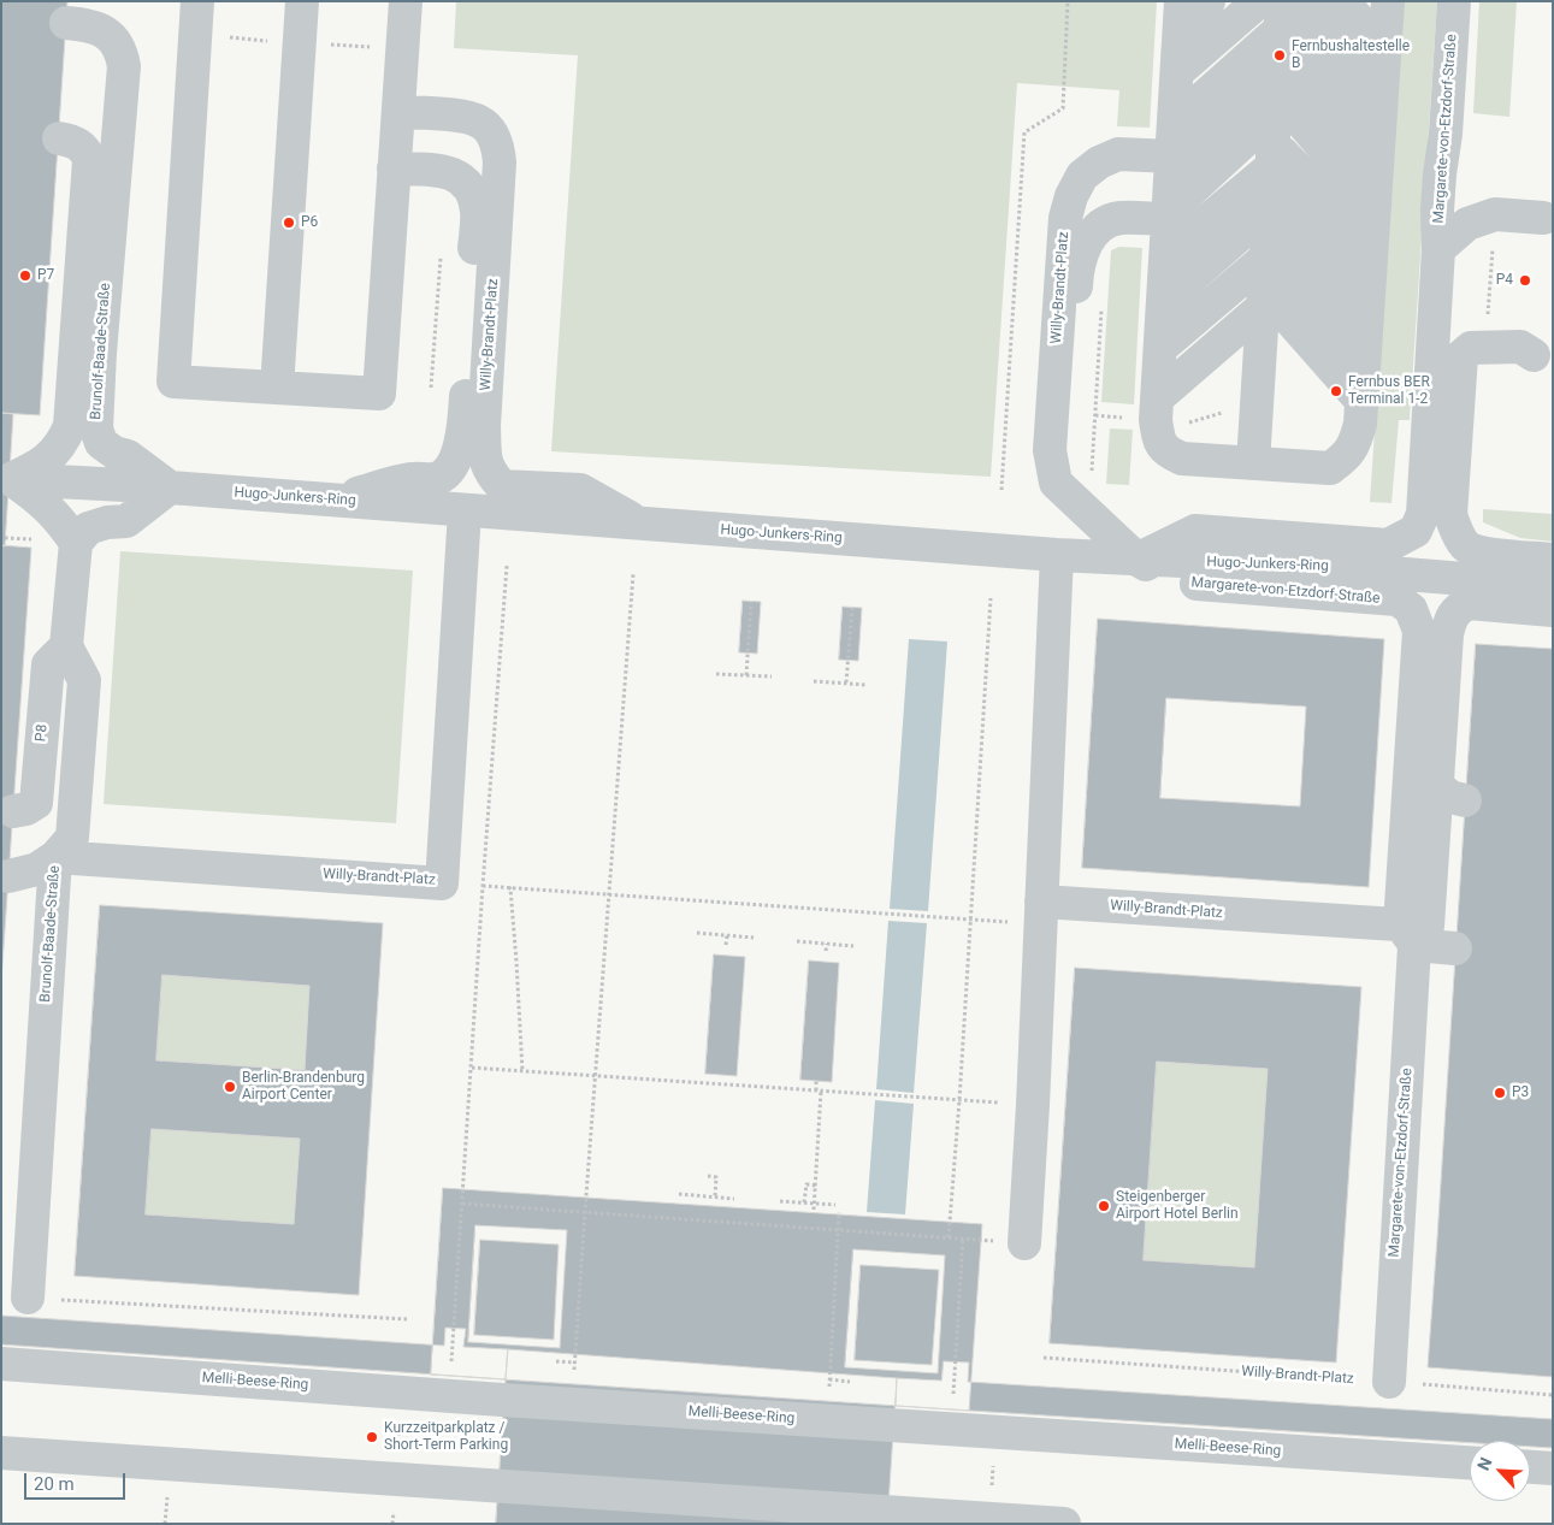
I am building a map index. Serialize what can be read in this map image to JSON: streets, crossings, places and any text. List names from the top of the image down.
{
  "streets": {
    "street": [
      "Margarete-von-Etzdorf-Straße",
      "Willy-Brandt-Platz",
      "Brunolf-Baade-Straße",
      "Hugo-Junkers-Ring",
      "P8",
      "Melli-Beese-Ring"
    ]
  },
  "crossings": [
    ["Margarete-von-Etzdorf-Straße", "Willy-Brandt-Platz"],
    ["Margarete-von-Etzdorf-Straße", "Hugo-Junkers-Ring"],
    ["Willy-Brandt-Platz", "Brunolf-Baade-Straße"],
    ["Willy-Brandt-Platz", "Hugo-Junkers-Ring"],
    ["Brunolf-Baade-Straße", "Hugo-Junkers-Ring"],
    ["Brunolf-Baade-Straße", "P8"]
  ],
  "places": [
    "Fernbushaltestelle B",
    "P6",
    "P7",
    "P4",
    "Fernbus BER Terminal 1-2",
    "Berlin-Brandenburg Airport Center",
    "P3",
    "Steigenberger Airport Hotel Berlin",
    "Kurzzeitparkplatz / Short-Term Parking"
  ],
  "scale_bar": "20 m",
  "north": "top left"
}
